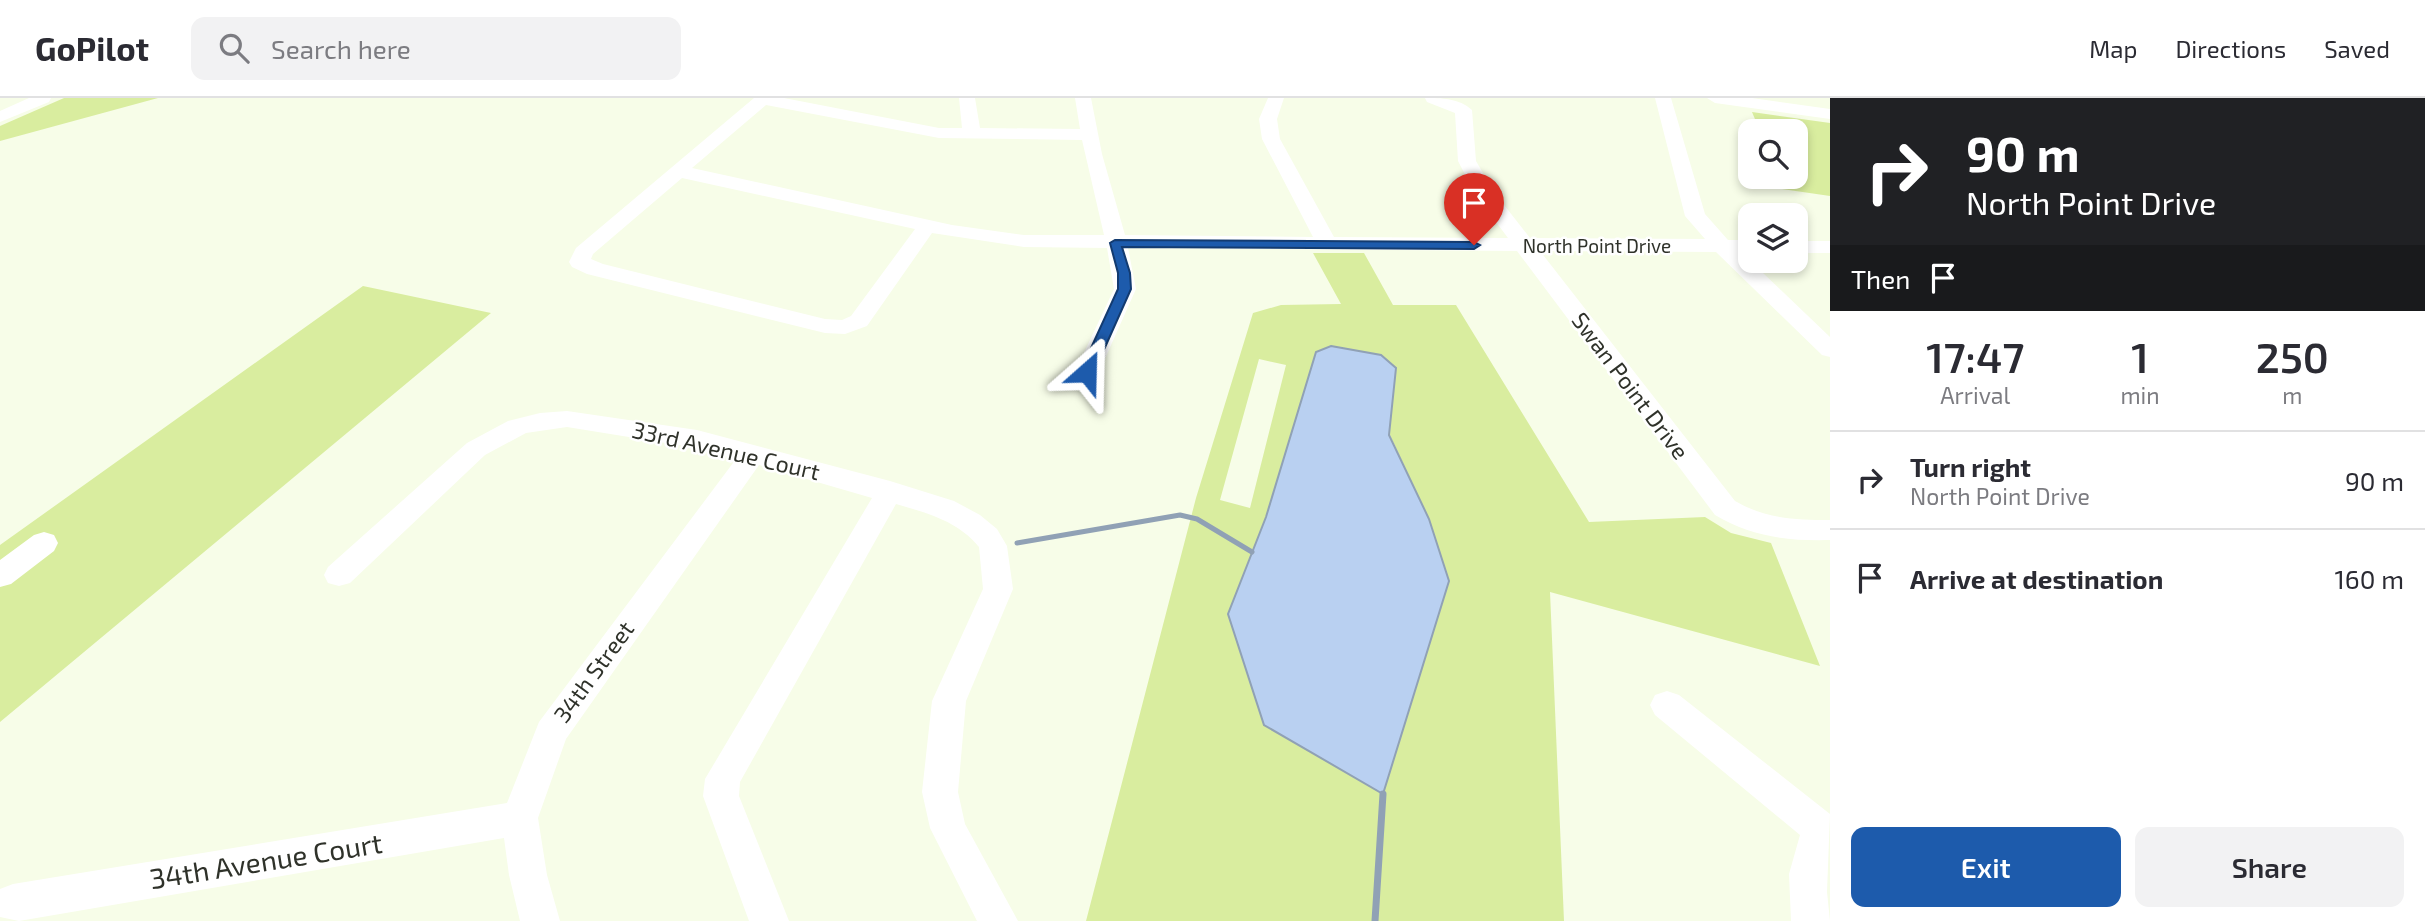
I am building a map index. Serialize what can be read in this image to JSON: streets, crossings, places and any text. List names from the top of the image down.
{
  "streets": {
    "street": [
      "North Point Drive",
      "Swan Point Drive",
      "33rd Avenue Court",
      "34th Street",
      "34th Avenue Court"
    ]
  },
  "crossings": [
    ["North Point Drive", "Swan Point Drive"],
    ["33rd Avenue Court", "34th Street"],
    ["34th Street", "34th Avenue Court"]
  ],
  "page": {
    "header": "GoPilot",
    "search": "Search here",
    "nav": ["Map", "Directions", "Saved"],
    "turn": ["90 m", "North Point Drive"],
    "then": "Then",
    "eta": [
      "17:47",
      "Arrival",
      "1",
      "min",
      "250",
      "m"
    ],
    "list": [
      {
        "name": "Turn right",
        "note": "North Point Drive",
        "value": "90 m"
      },
      {
        "name": "Arrive at destination",
        "value": "160 m"
      }
    ],
    "buttons": ["Exit", "Share"]
  }
}
